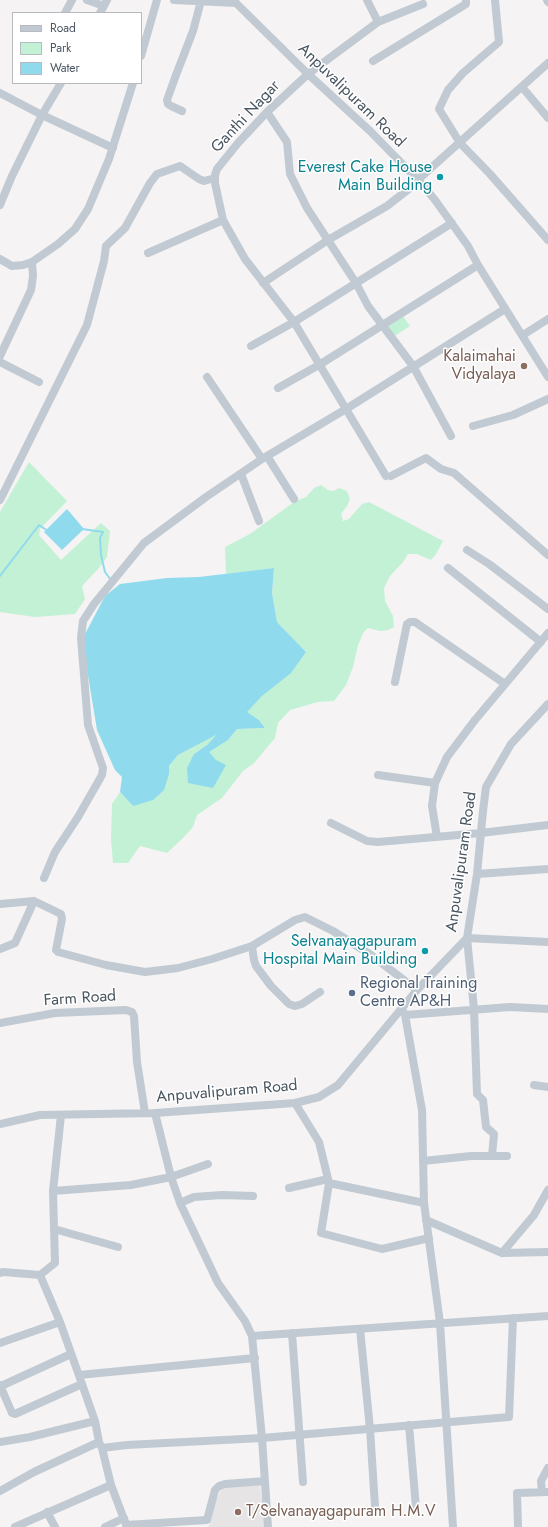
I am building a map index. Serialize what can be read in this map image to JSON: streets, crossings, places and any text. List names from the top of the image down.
{
  "streets": {
    "street": ["Anpuvalipuram Road", "Ganthi Nagar", "Farm Road"]
  },
  "crossings": [
    ["Anpuvalipuram Road", "Ganthi Nagar"],
    ["Anpuvalipuram Road", "Farm Road"]
  ],
  "places": [
    "Everest Cake House Main Building",
    "Kalaimahai Vidyalaya",
    "Selvanayagapuram Hospital Main Building",
    "Regional Training Centre AP&H",
    "T/Selvanayagapuram H.M.V"
  ],
  "legend": ["Road", "Park", "Water"]
}
